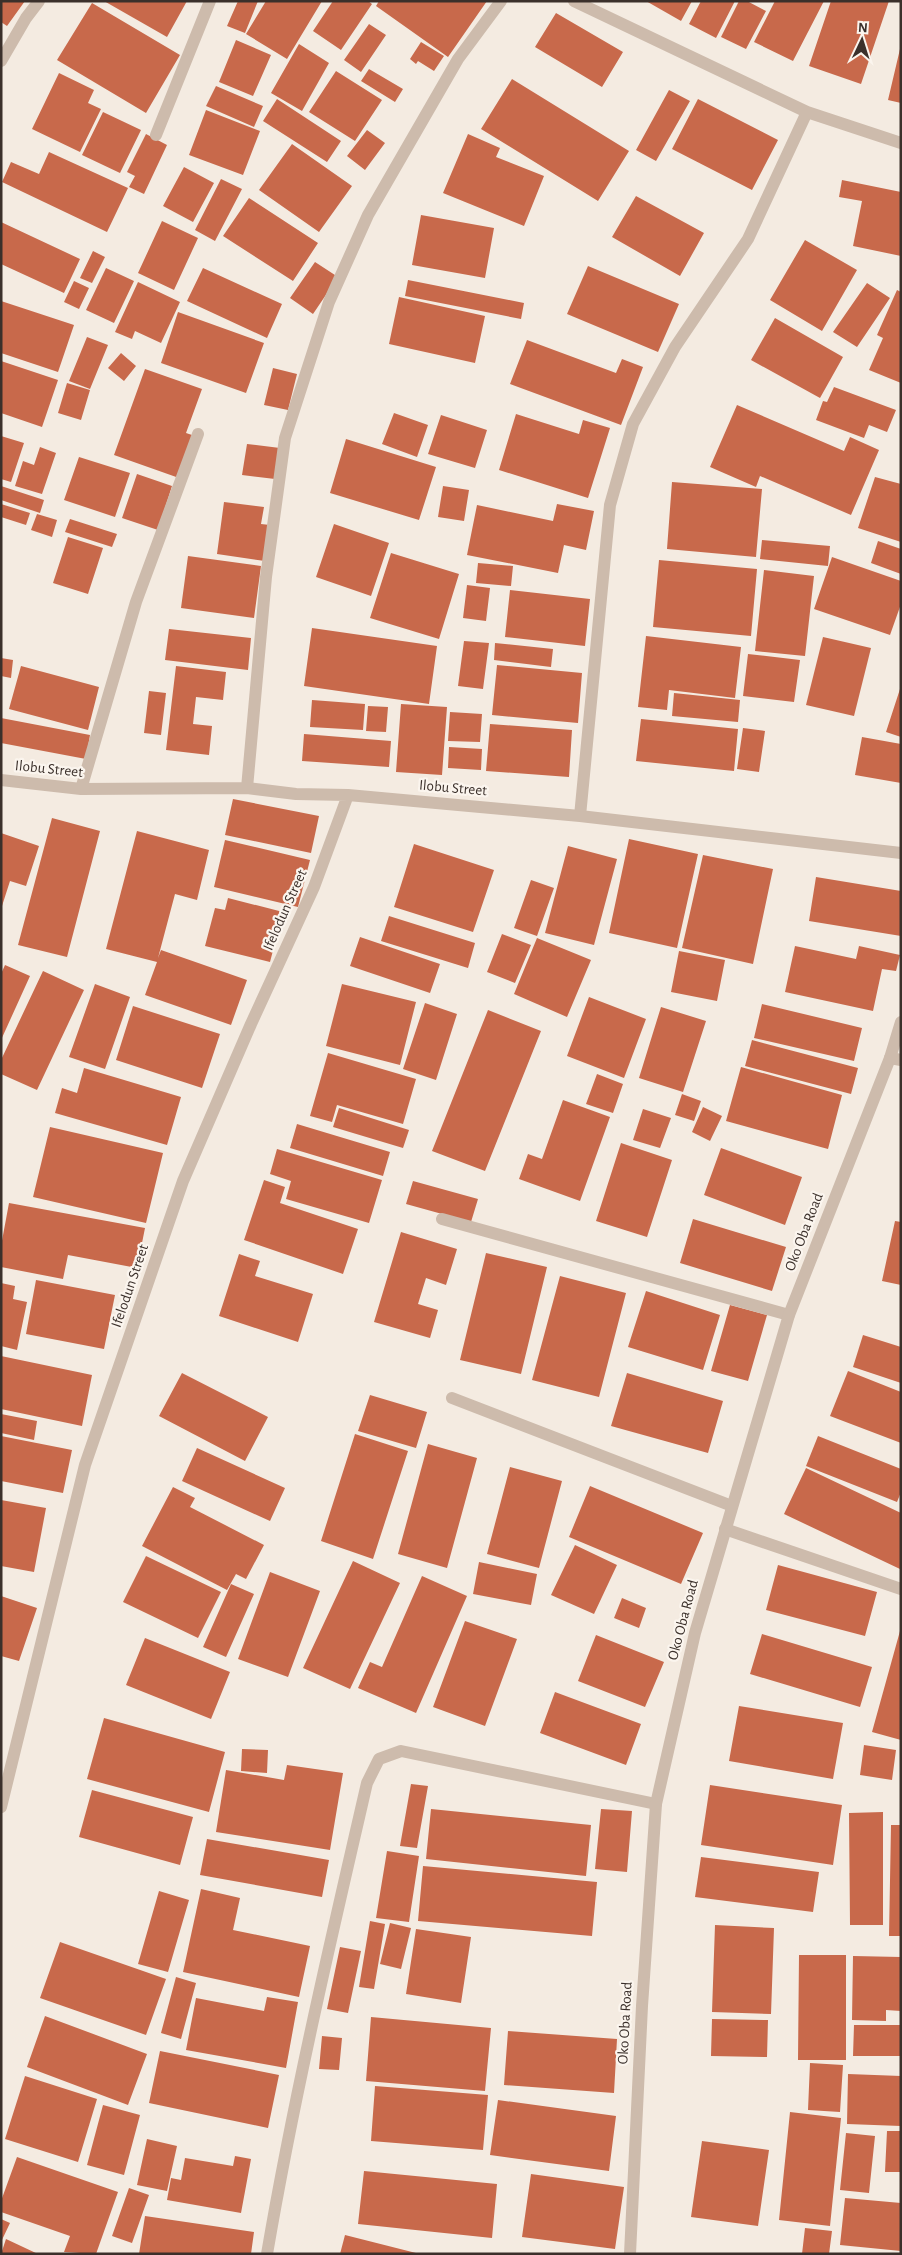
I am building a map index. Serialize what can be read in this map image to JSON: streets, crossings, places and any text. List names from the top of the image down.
{
  "streets": {
    "street": ["Ilobu Street", "Ifelodun Street", "Oko Oba Road"]
  },
  "crossings": [
    ["Ilobu Street", "Ifelodun Street"]
  ],
  "north": "top"
}
